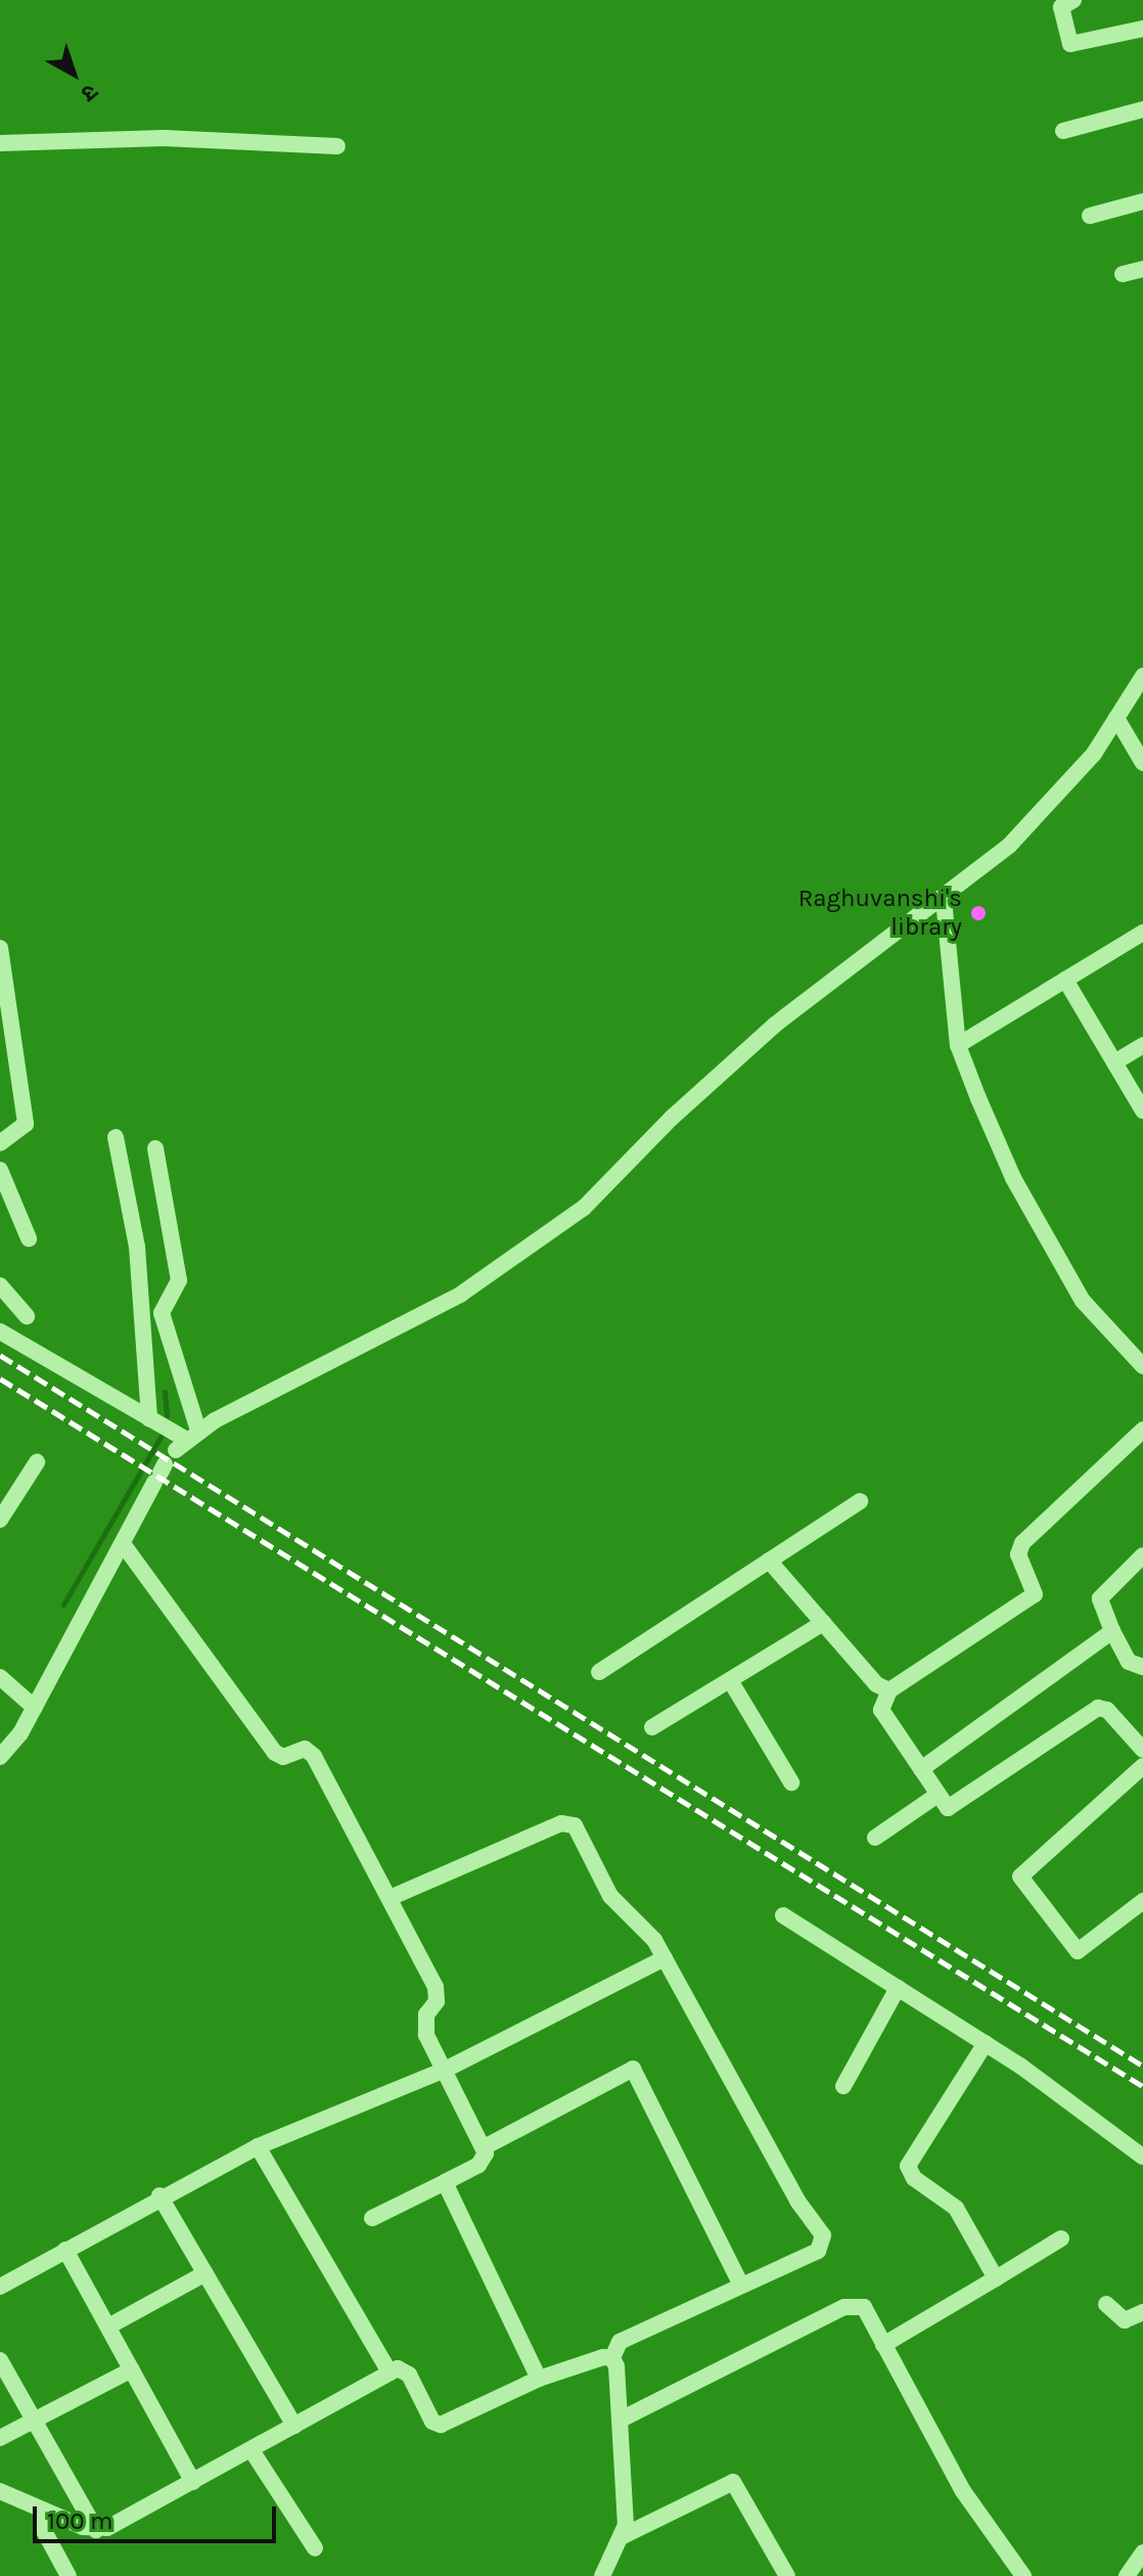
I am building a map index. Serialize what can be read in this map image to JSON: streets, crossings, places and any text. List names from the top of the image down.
{
  "places": ["Raghuvanshi's library"],
  "scale_bar": "100 m",
  "north": "bottom right"
}
